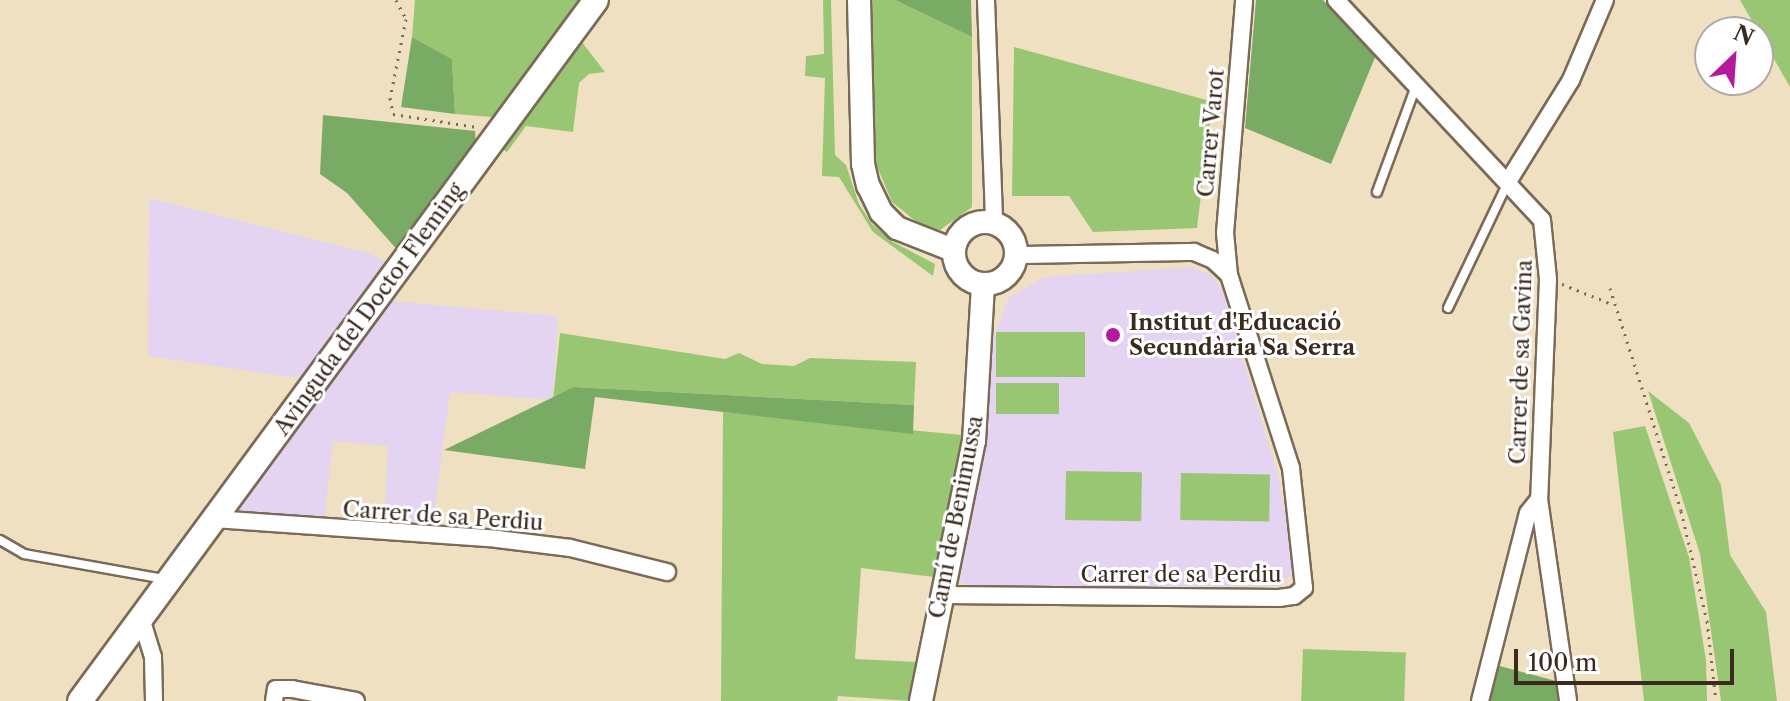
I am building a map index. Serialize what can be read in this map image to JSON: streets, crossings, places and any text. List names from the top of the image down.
{
  "streets": {
    "main road": ["Avinguda del Doctor Fleming"],
    "street": [
      "Carrer Varot",
      "Carrer de sa Gavina",
      "Carrer de sa Perdiu",
      "Camí de Benimussa"
    ]
  },
  "crossings": [
    ["Carrer Varot", "Carrer de sa Perdiu"],
    ["Avinguda del Doctor Fleming", "Carrer de sa Perdiu"],
    ["Carrer de sa Perdiu", "Camí de Benimussa"]
  ],
  "places": ["Institut d'Educació Secundària Sa Serra"],
  "scale_bar": "100 m",
  "north": "top right"
}
